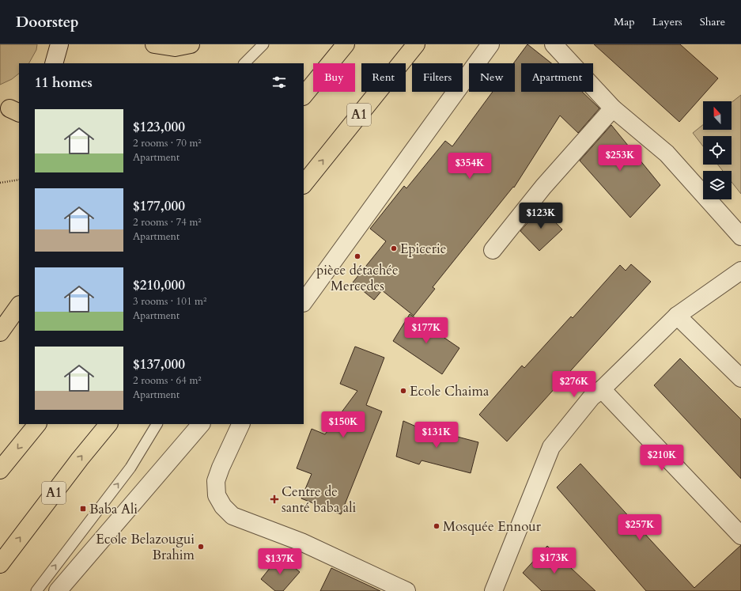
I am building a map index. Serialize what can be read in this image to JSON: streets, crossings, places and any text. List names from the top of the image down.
{
  "streets": {
    "highway": ["A1"]
  },
  "places": {
    "other": [
      "Epicerie",
      "pièce détachée Mercedes",
      "Ecole Chaima",
      "Mosquée Ennour",
      "Ecole Belazougui Brahim"
    ],
    "health": ["Centre de santé baba ali"],
    "transit": ["Baba Ali"]
  },
  "north": "top",
  "page": {
    "header": "Doorstep",
    "nav": ["Map", "Layers", "Share"],
    "chip": [
      "Buy",
      "Rent",
      "Filters",
      "New",
      "Apartment"
    ],
    "heading": "11 homes",
    "list": [
      {
        "name": "$123,000",
        "note": "2 rooms · 70 m² · Apartment"
      },
      {
        "name": "$177,000",
        "note": "2 rooms · 74 m² · Apartment"
      },
      {
        "name": "$210,000",
        "note": "3 rooms · 101 m² · Apartment"
      },
      {
        "name": "$137,000",
        "note": "2 rooms · 64 m² · Apartment"
      }
    ],
    "price": [
      "$253K",
      "$354K",
      "$123K",
      "$177K",
      "$276K",
      "$150K",
      "$131K",
      "$210K",
      "$257K",
      "$173K",
      "$137K"
    ]
  }
}
